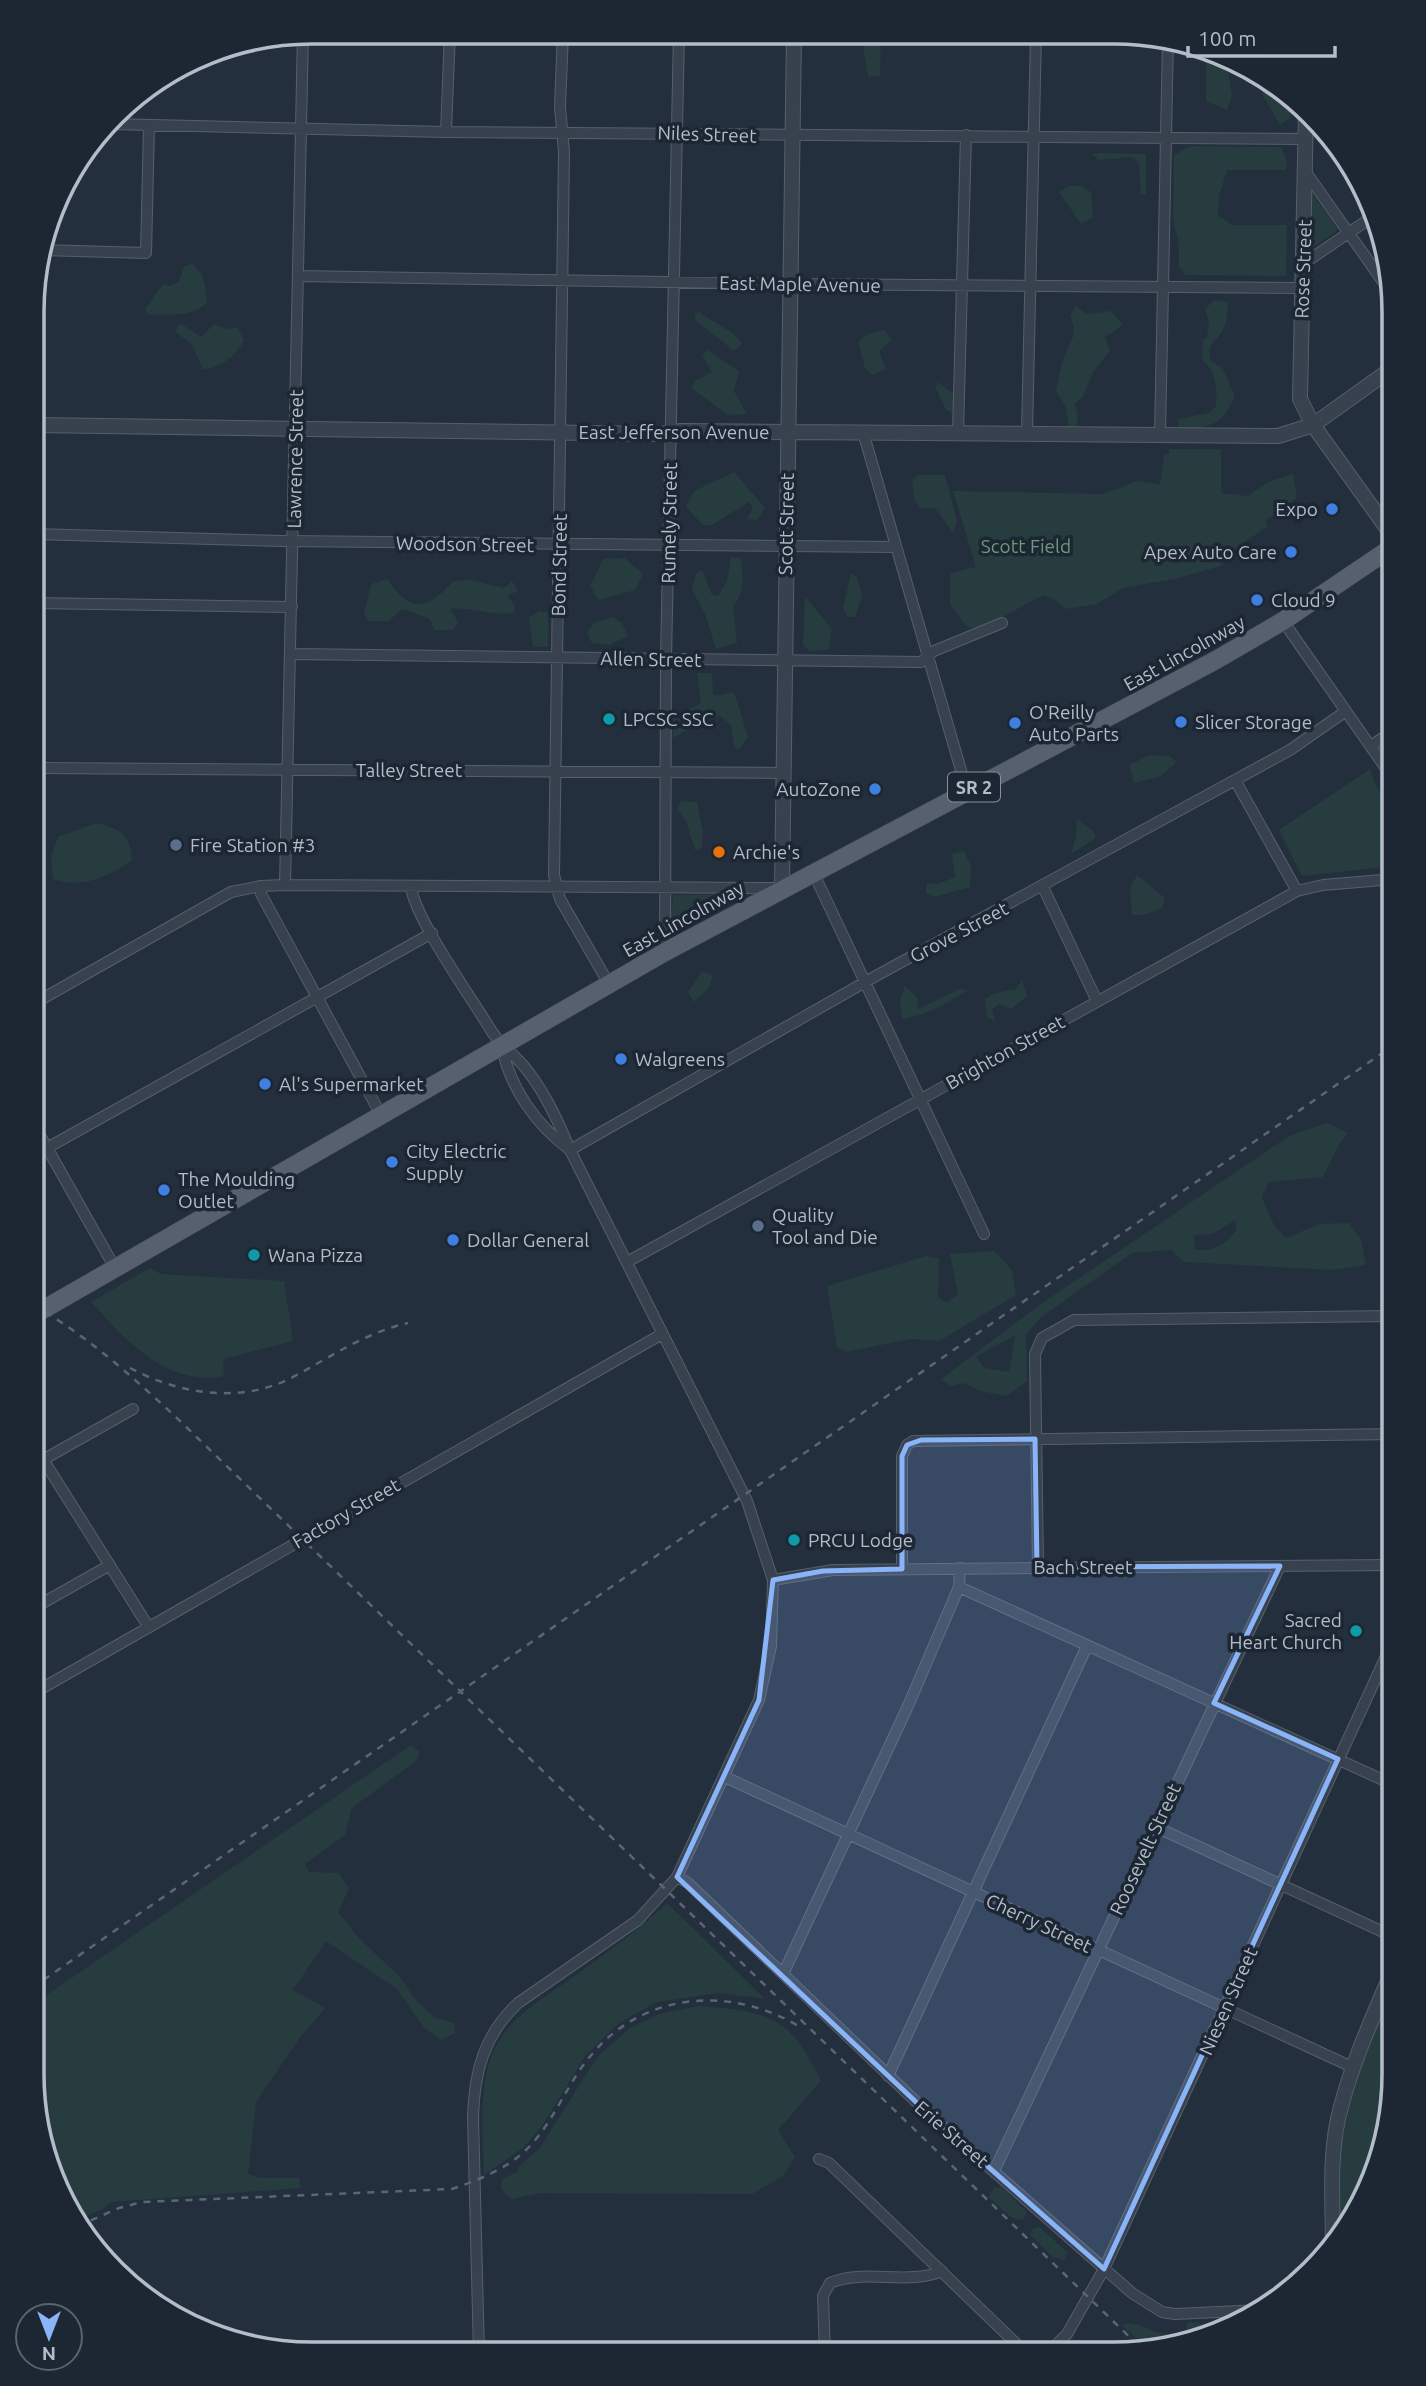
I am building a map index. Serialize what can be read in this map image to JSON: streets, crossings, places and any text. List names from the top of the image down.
{
  "streets": {
    "main road": ["East Lincolnway", "SR 2"],
    "street": [
      "Niles Street",
      "Rose Street",
      "East Maple Avenue",
      "East Jefferson Avenue",
      "Lawrence Street",
      "Rumely Street",
      "Scott Street",
      "Woodson Street",
      "Bond Street",
      "Allen Street",
      "Talley Street",
      "Grove Street",
      "Brighton Street",
      "Factory Street",
      "Bach Street",
      "Roosevelt Street",
      "Cherry Street",
      "Niesen Street",
      "Erie Street"
    ]
  },
  "crossings": [
    ["Niles Street", "Rose Street"],
    ["Niles Street", "Lawrence Street"],
    ["Niles Street", "Rumely Street"],
    ["Niles Street", "Scott Street"],
    ["Niles Street", "Bond Street"],
    ["Rose Street", "East Maple Avenue"],
    ["Rose Street", "East Jefferson Avenue"],
    ["East Maple Avenue", "Lawrence Street"],
    ["East Maple Avenue", "Rumely Street"],
    ["East Maple Avenue", "Scott Street"],
    ["East Maple Avenue", "Bond Street"],
    ["East Jefferson Avenue", "Lawrence Street"],
    ["East Jefferson Avenue", "Rumely Street"],
    ["East Jefferson Avenue", "Scott Street"],
    ["East Jefferson Avenue", "Bond Street"],
    ["Lawrence Street", "Woodson Street"],
    ["Lawrence Street", "Allen Street"],
    ["Lawrence Street", "Talley Street"],
    ["Rumely Street", "Woodson Street"],
    ["Rumely Street", "East Lincolnway"],
    ["Rumely Street", "Allen Street"],
    ["Rumely Street", "Talley Street"],
    ["Scott Street", "Woodson Street"],
    ["Scott Street", "East Lincolnway"],
    ["Scott Street", "Allen Street"],
    ["Scott Street", "Talley Street"],
    ["Woodson Street", "Bond Street"],
    ["Bond Street", "East Lincolnway"],
    ["Bond Street", "Allen Street"],
    ["Bond Street", "Talley Street"],
    ["Bach Street", "Roosevelt Street"],
    ["Roosevelt Street", "Cherry Street"],
    ["Roosevelt Street", "Erie Street"],
    ["Cherry Street", "Niesen Street"],
    ["Niesen Street", "Erie Street"]
  ],
  "parks": ["Scott Field"],
  "places": [
    "Expo",
    "Apex Auto Care",
    "Cloud 9",
    "LPCSC SSC",
    "Slicer Storage",
    "O'Reilly Auto Parts",
    "AutoZone",
    "Fire Station #3",
    "Archie's",
    "Walgreens",
    "Al's Supermarket",
    "City Electric Supply",
    "The Moulding Outlet",
    "Quality Tool and Die",
    "Dollar General",
    "Wana Pizza",
    "PRCU Lodge",
    "Sacred Heart Church"
  ],
  "scale_bar": "100 m",
  "north": "bottom"
}
